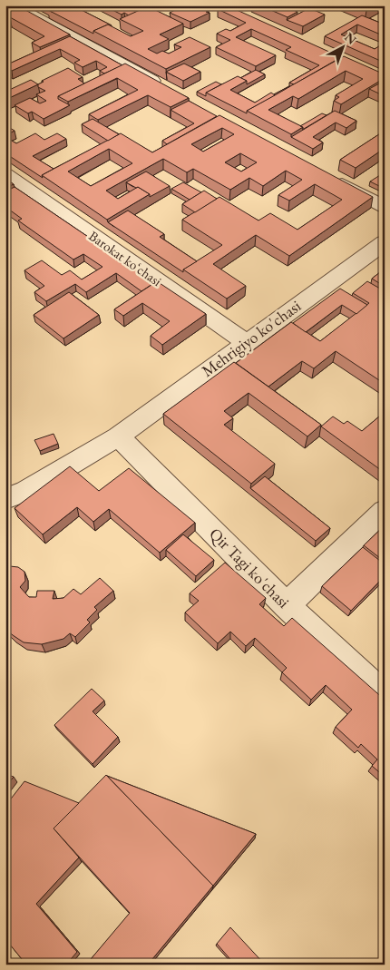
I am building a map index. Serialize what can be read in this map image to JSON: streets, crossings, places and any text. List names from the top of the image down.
{
  "streets": {
    "street": ["Barokat koʻchasi", "Mehrigiyo ko'chasi", "Qir Tagi ko'chasi"]
  },
  "crossings": [
    ["Barokat koʻchasi", "Mehrigiyo ko'chasi"],
    ["Mehrigiyo ko'chasi", "Qir Tagi ko'chasi"]
  ],
  "north": "top right"
}
